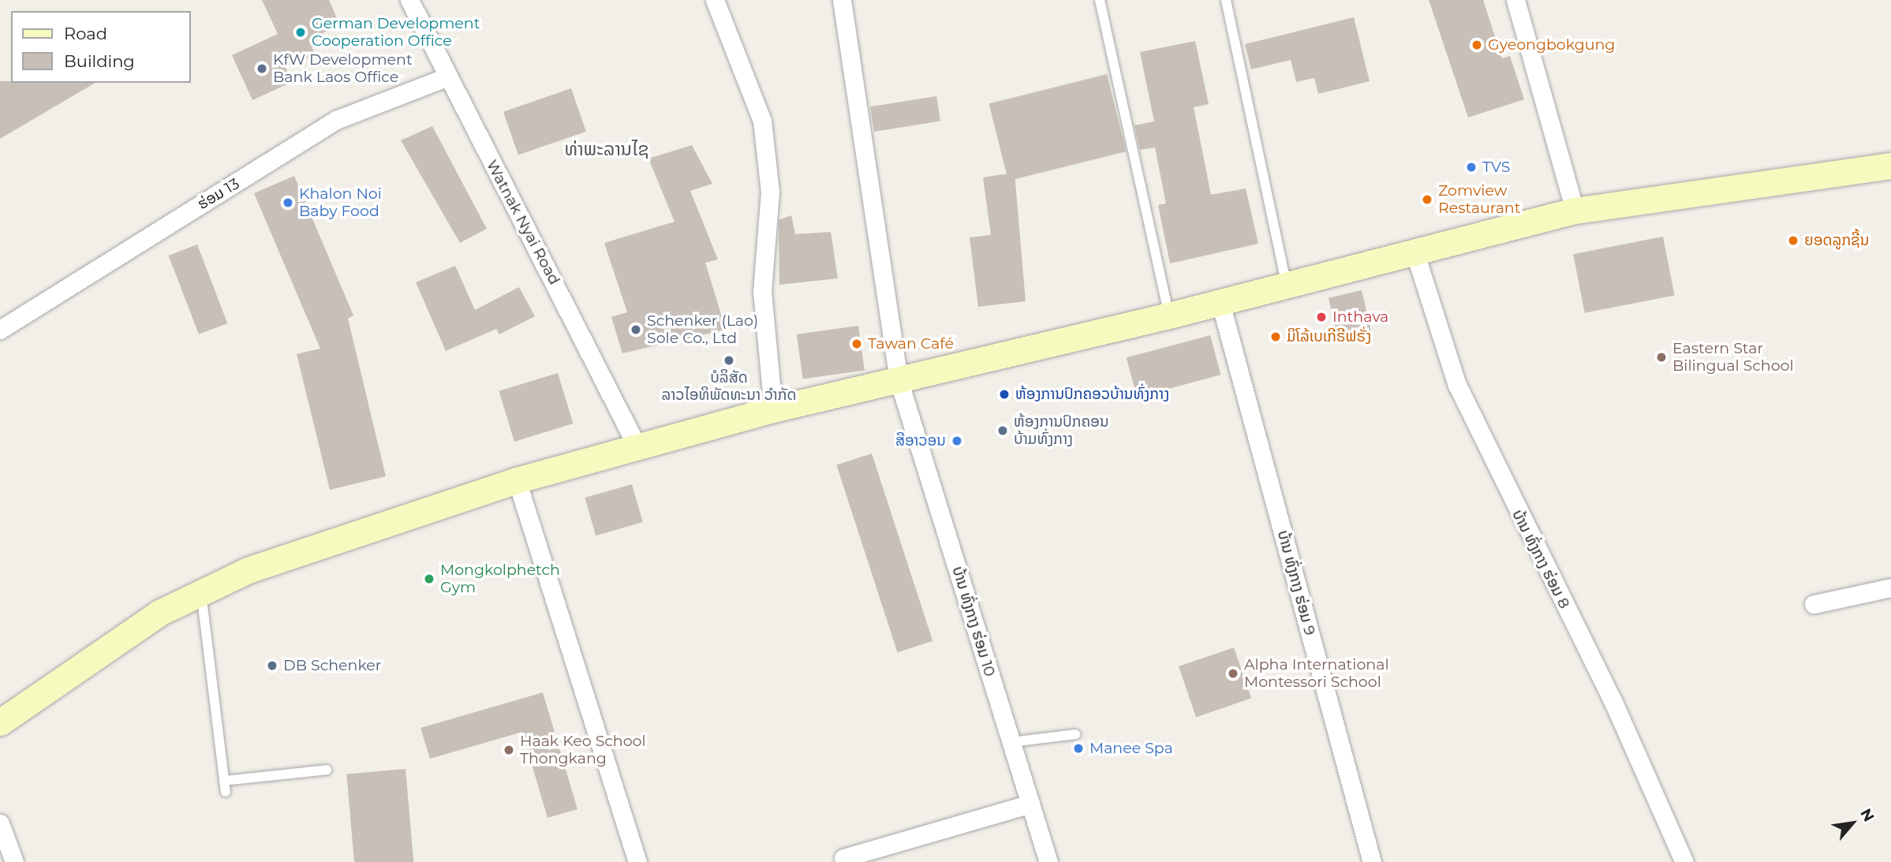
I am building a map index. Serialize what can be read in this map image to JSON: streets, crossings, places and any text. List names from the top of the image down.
{
  "streets": {
    "street": [
      "ຮ່ອມ 13",
      "Watnak Nyai Road",
      "ບ້ານ ທົ່ງກາງ ຮ່ອມ 8",
      "ບ້ານ ທົ່ງກາງ ຮ່ອມ 9",
      "ບ້ານ ທົ່ງກາງ ຮ່ອມ 10"
    ]
  },
  "crossings": [
    ["ຮ່ອມ 13", "Watnak Nyai Road"]
  ],
  "districts": ["ທ່າພະລານໄຊ"],
  "places": [
    "German Development Cooperation Office",
    "Gyeongbokgung",
    "KfW Development Bank Laos Office",
    "TVS",
    "Zomview Restaurant",
    "Khalon Noi Baby Food",
    "ຍອດລູກຊີ້ນ",
    "Inthava",
    "Schenker (Lao) Sole Co., Ltd",
    "ມິໂລ້ເບເກີຣີຟຣັ່ງ",
    "Tawan Café",
    "Eastern Star Bilingual School",
    "ບໍລິສັດ ລາວໄອທິພັດທະນາ ວຳກັດ",
    "ຫ້ອງການປົກຄອວບ້ານທົ່ງກາງ",
    "ຫ້ອງການປົກຄອນ ບ້າມທົ່ງກາງ",
    "ສີອາວອນ",
    "Mongkolphetch Gym",
    "DB Schenker",
    "Alpha International Montessori School",
    "Manee Spa",
    "Haak Keo School Thongkang"
  ],
  "legend": ["Road", "Building"],
  "north": "top right"
}
